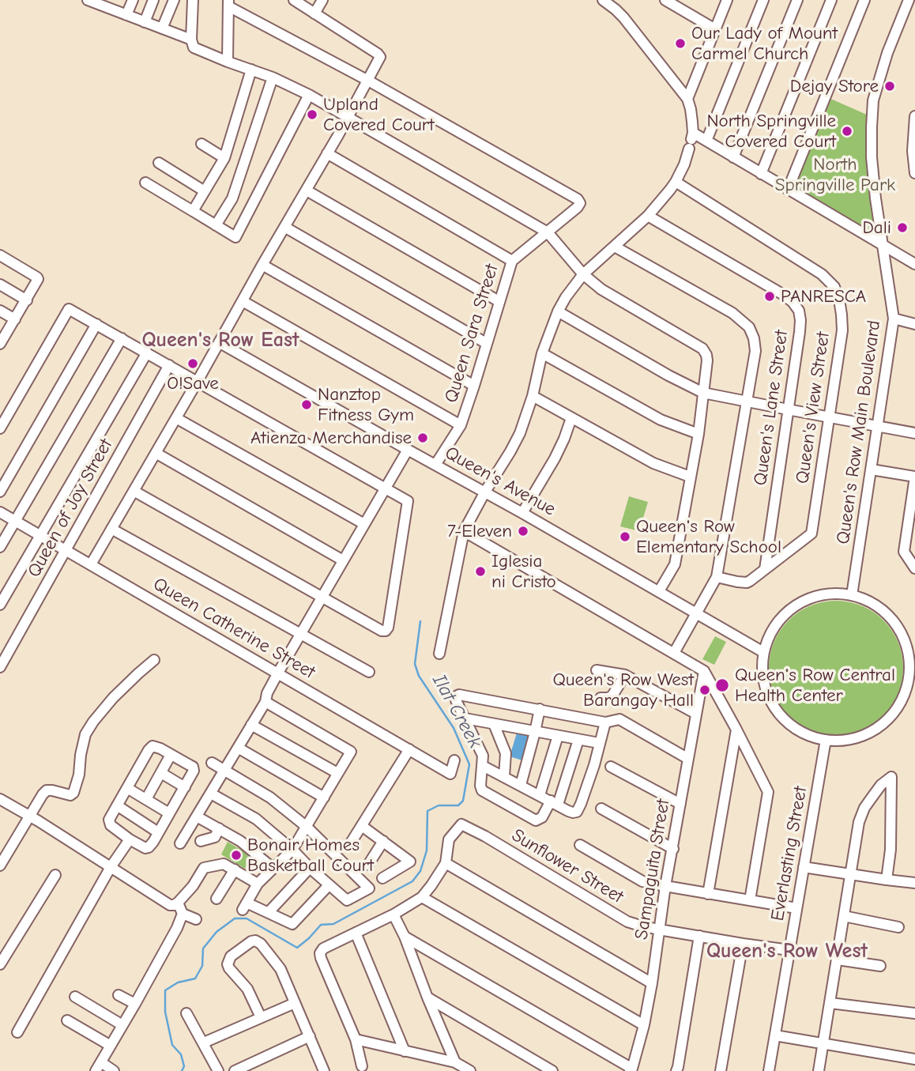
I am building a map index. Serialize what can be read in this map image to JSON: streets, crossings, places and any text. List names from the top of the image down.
{
  "streets": {
    "street": [
      "Queen Sara Street",
      "Queen's Lane Street",
      "Queen's View Street",
      "Queen's Row Main Boulevard",
      "Queen's Avenue",
      "Queen of Joy Street",
      "Queen Catherine Street",
      "Everlasting Street",
      "Sunflower Street",
      "Sampaguita Street"
    ]
  },
  "crossings": [
    ["Queen Sara Street", "Queen's Avenue"],
    ["Queen's Lane Street", "Queen's View Street"],
    ["Queen's Row Main Boulevard", "Queen's Avenue"],
    ["Queen's Row Main Boulevard", "Everlasting Street"],
    ["Queen's Avenue", "Everlasting Street"],
    ["Queen of Joy Street", "Queen Catherine Street"],
    ["Everlasting Street", "Sunflower Street"],
    ["Sunflower Street", "Sampaguita Street"]
  ],
  "districts": ["Queen's Row East", "Queen's Row West"],
  "water": ["Ilat Creek"],
  "parks": ["North Springville Park"],
  "places": [
    "Our Lady of Mount Carmel Church",
    "Dejay Store",
    "Upland Covered Court",
    "North Springville Covered Court",
    "Dali",
    "PANRESCA",
    "O!Save",
    "Nanztop Fitness Gym",
    "Atienza Merchandise",
    "7-Eleven",
    "Queen's Row Elementary School",
    "Iglesia ni Cristo",
    "Queen's Row Central Health Center",
    "Queen's Row West Barangay Hall",
    "Bonair Homes Basketball Court"
  ]
}
